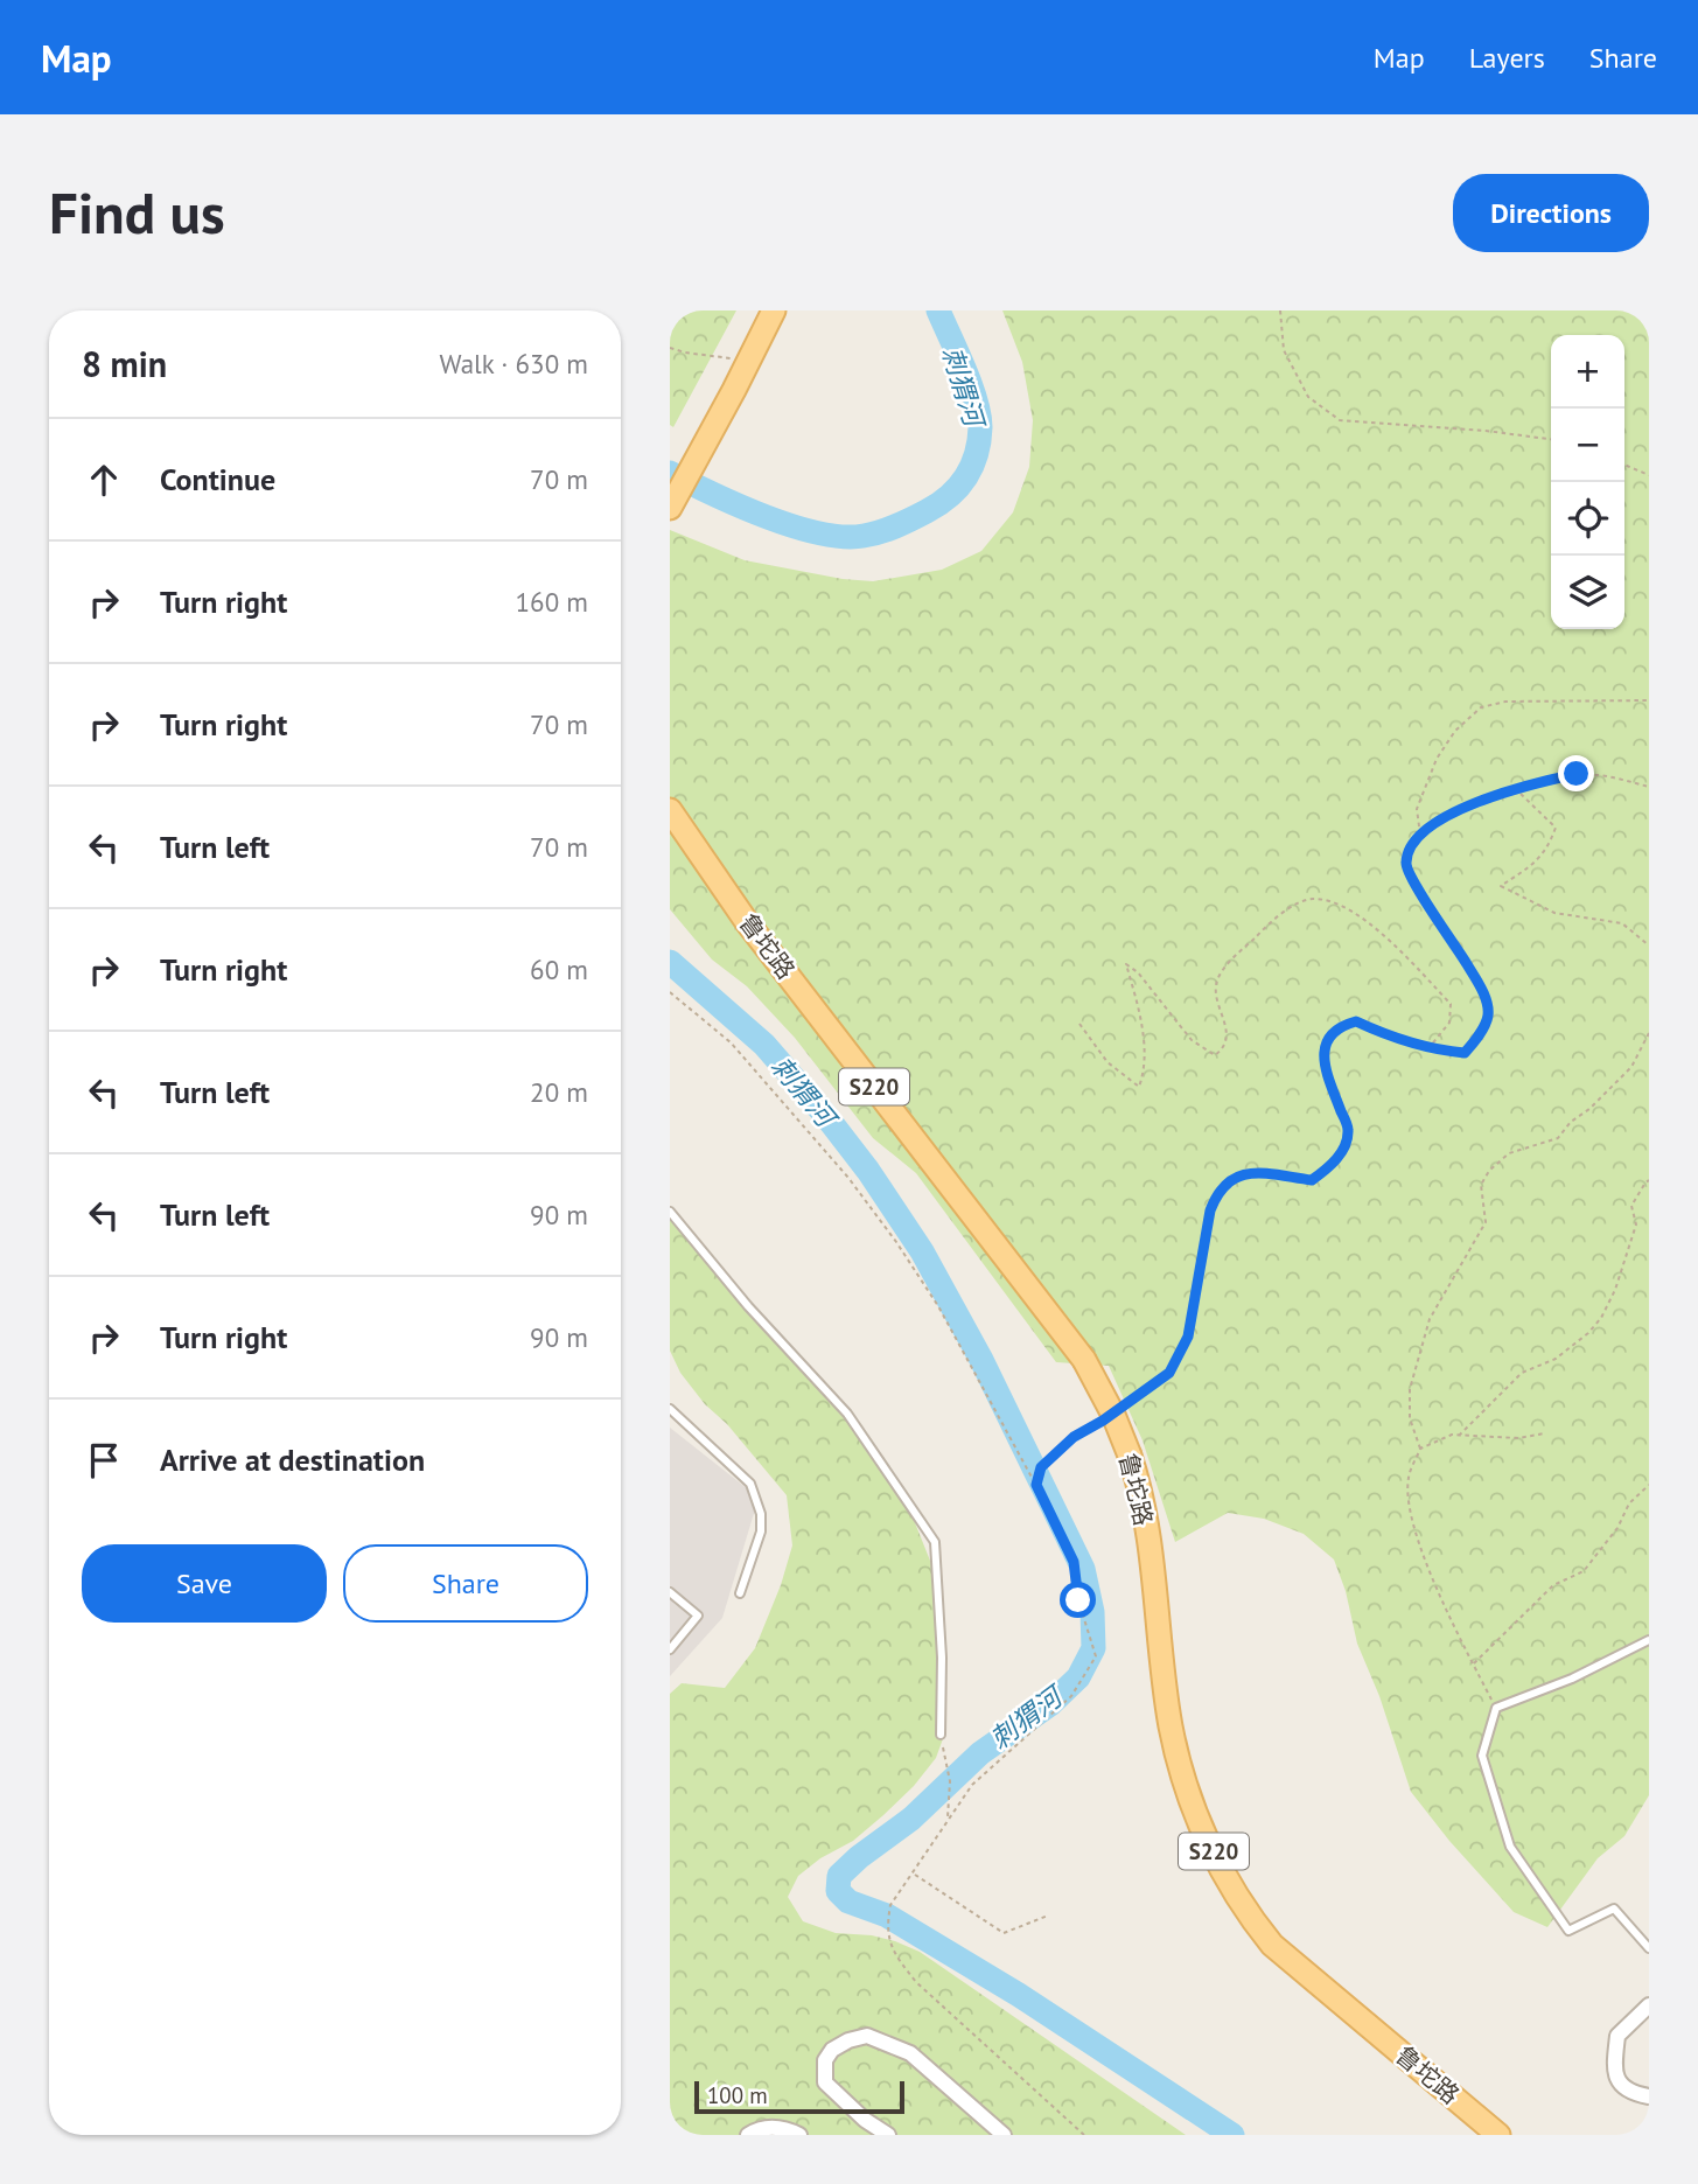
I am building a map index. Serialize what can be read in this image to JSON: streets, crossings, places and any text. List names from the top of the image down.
{
  "streets": {
    "main road": ["鲁坨路", "S220"]
  },
  "water": ["刺猬河"],
  "scale_bar": "100 m",
  "page": {
    "header": "Map",
    "nav": ["Map", "Layers", "Share"],
    "buttons": [
      "Directions",
      ["Save", "Share"]
    ],
    "title": "Find us",
    "heading": ["8 min", "Walk · 630 m"],
    "map_buttons": ["+", "−"],
    "list": [
      ["Continue", "70 m"],
      ["Turn right", "160 m"],
      ["Turn right", "70 m"],
      ["Turn left", "70 m"],
      ["Turn right", "60 m"],
      ["Turn left", "20 m"],
      ["Turn left", "90 m"],
      ["Turn right", "90 m"],
      "Arrive at destination"
    ],
    "scale": "100 m"
  }
}
